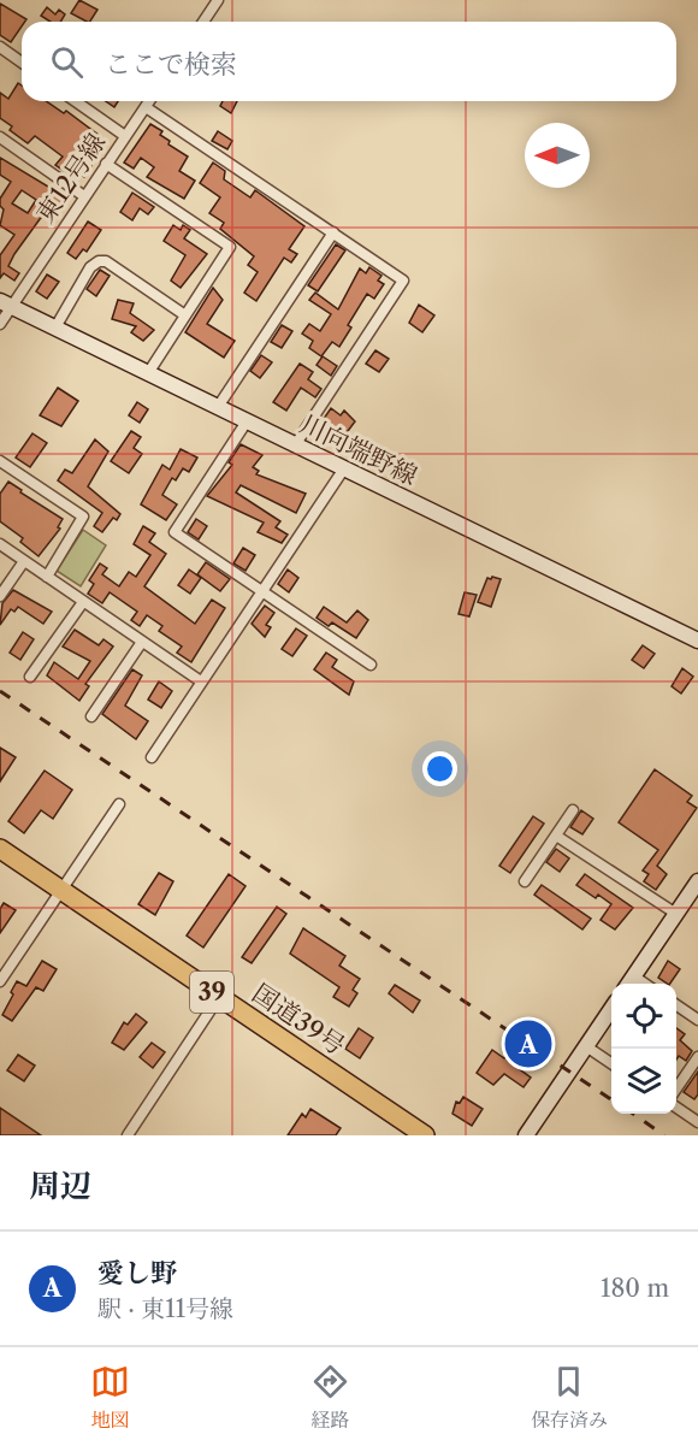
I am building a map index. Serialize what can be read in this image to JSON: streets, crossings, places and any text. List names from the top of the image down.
{
  "streets": {
    "highway": ["39", "国道39号"],
    "main road": ["川向端野線"],
    "street": ["東12号線"]
  },
  "crossings": [
    ["東12号線", "川向端野線"]
  ],
  "north": "left",
  "page": {
    "search": "ここで検索",
    "pins": "A",
    "heading": "周辺",
    "list": [
      {
        "mark": "A",
        "name": "愛し野",
        "note": "駅 · 東11号線",
        "value": "180 m"
      }
    ],
    "nav": ["地図", "経路", "保存済み"]
  }
}
